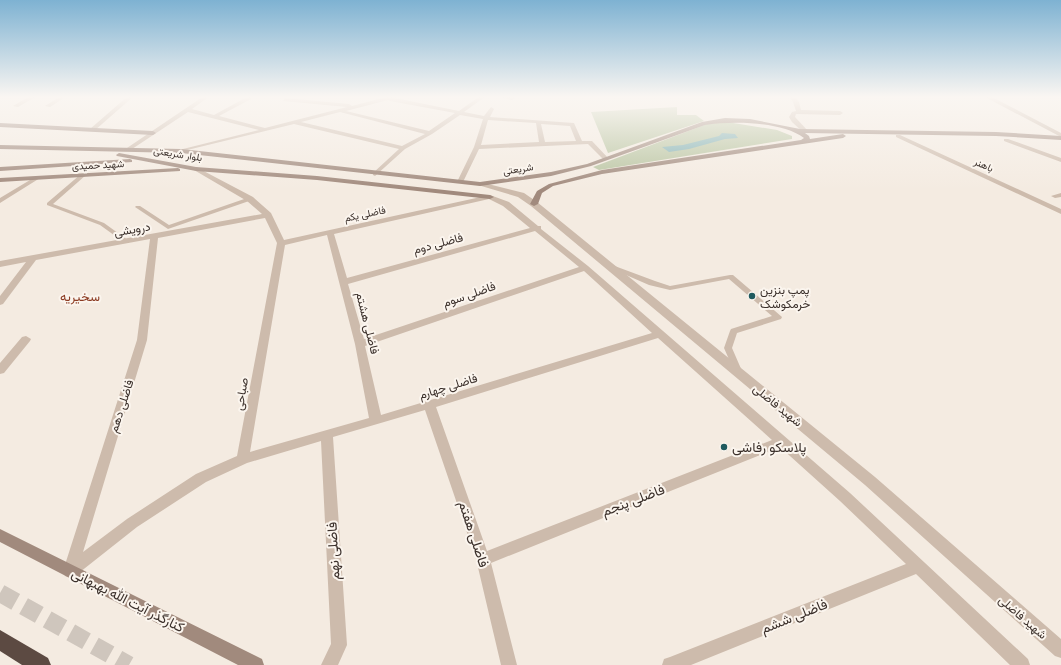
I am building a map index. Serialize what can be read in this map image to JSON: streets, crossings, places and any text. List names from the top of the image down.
{
  "streets": {
    "main road": [
      "بلوار شریعتی",
      "شهید حمیدی",
      "شریعتی",
      "کنارگذر آیت الله بهبهانی"
    ],
    "street": [
      "باهنر",
      "فاضلی یکم",
      "درویشی",
      "فاضلی دوم",
      "فاضلی سوم",
      "فاضلی هشتم",
      "فاضلی چهارم",
      "صباحی",
      "شهید فاضلی",
      "فاضلی دهم",
      "فاضلی پنجم",
      "فاضلی هفتم",
      "فاضلی نهم",
      "فاضلی ششم"
    ]
  },
  "crossings": [
    ["بلوار شریعتی", "شهید حمیدی"],
    ["بلوار شریعتی", "شریعتی"],
    ["شریعتی", "شهید فاضلی"],
    ["فاضلی یکم", "فاضلی هشتم"],
    ["فاضلی یکم", "صباحی"],
    ["فاضلی یکم", "شهید فاضلی"],
    ["درویشی", "فاضلی دهم"],
    ["فاضلی دوم", "فاضلی هشتم"],
    ["فاضلی دوم", "شهید فاضلی"],
    ["فاضلی سوم", "فاضلی هشتم"],
    ["فاضلی سوم", "شهید فاضلی"],
    ["فاضلی هشتم", "فاضلی چهارم"],
    ["فاضلی چهارم", "صباحی"],
    ["فاضلی چهارم", "شهید فاضلی"],
    ["فاضلی چهارم", "فاضلی هفتم"],
    ["فاضلی چهارم", "فاضلی نهم"],
    ["شهید فاضلی", "فاضلی پنجم"],
    ["شهید فاضلی", "فاضلی ششم"],
    ["فاضلی دهم", "کنارگذر آیت الله بهبهانی"],
    ["فاضلی پنجم", "فاضلی هفتم"]
  ],
  "districts": ["سخیریه"],
  "places": ["پمپ بنزین خرمکوشک", "پلاسکو رفاشی"]
}
